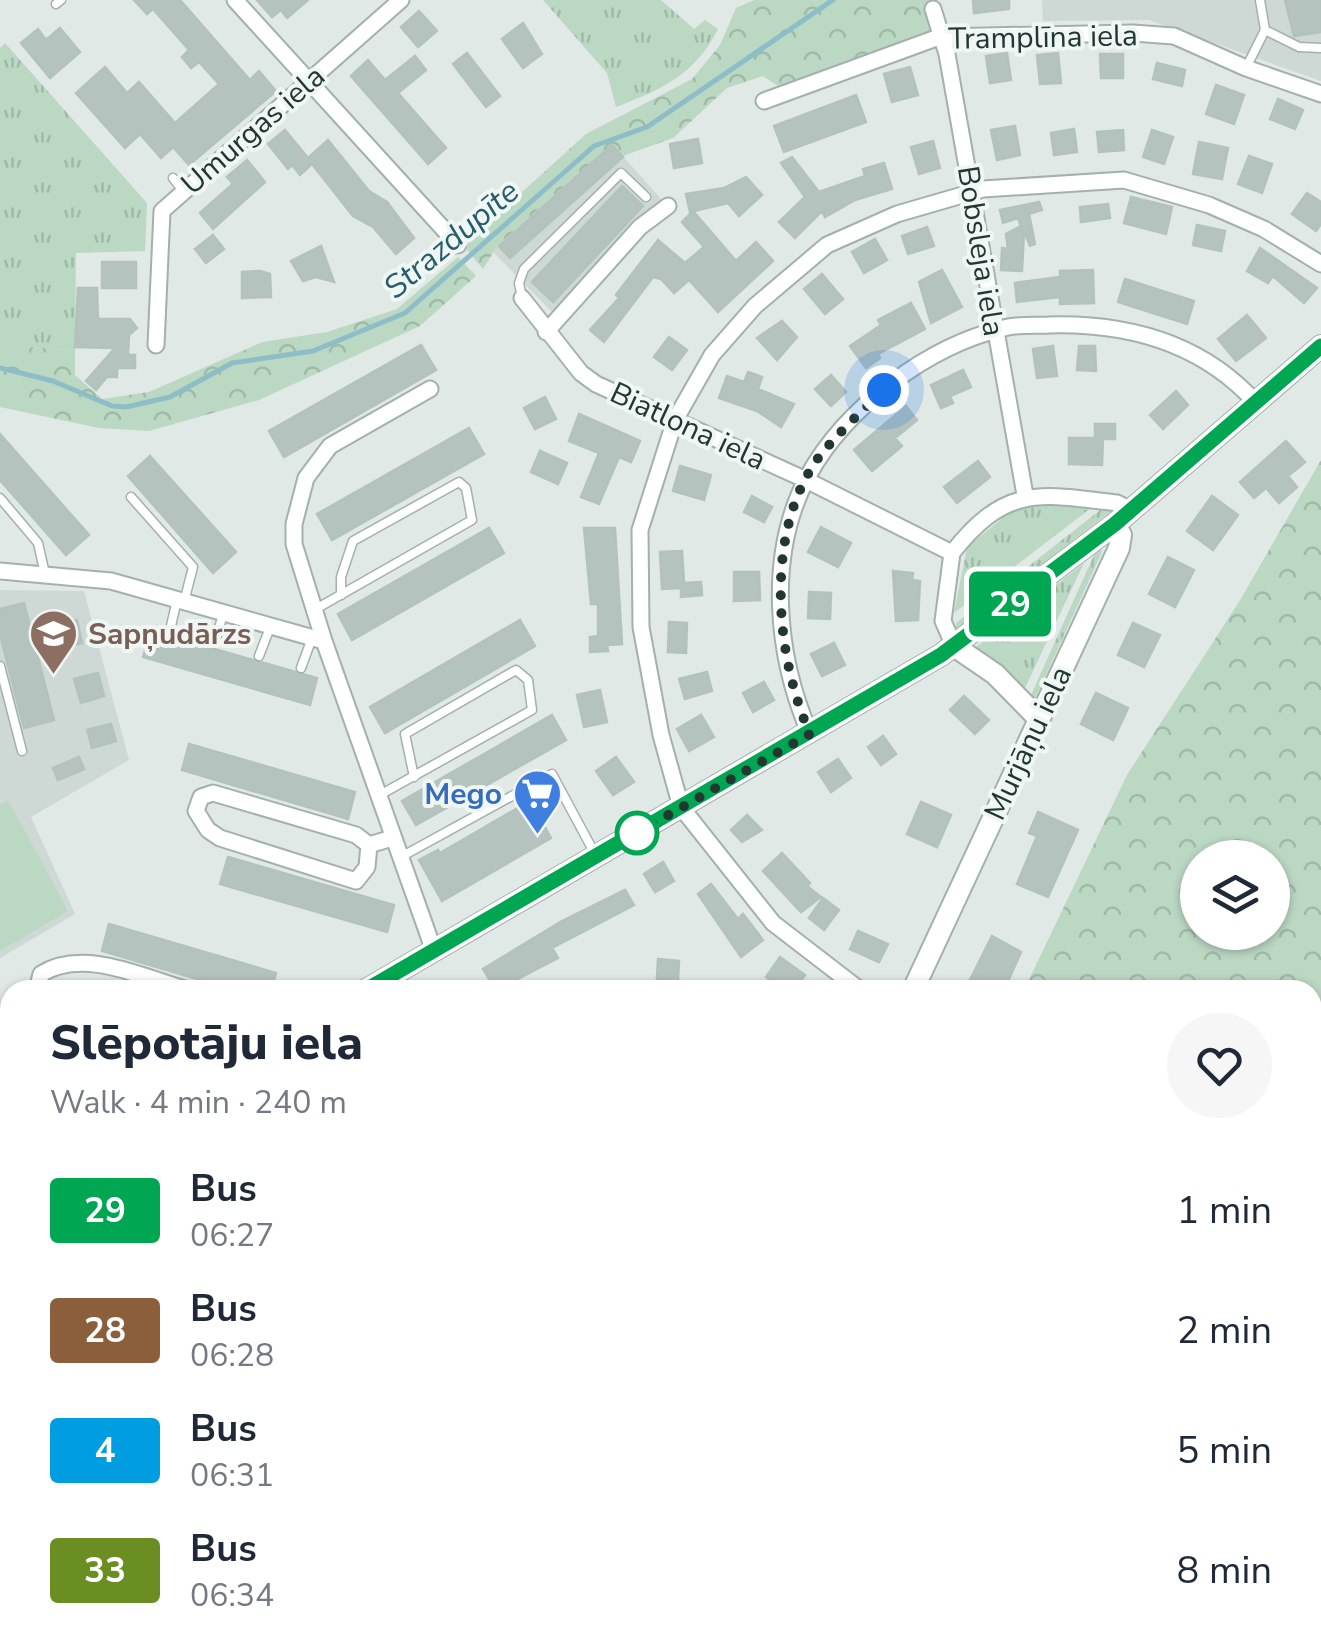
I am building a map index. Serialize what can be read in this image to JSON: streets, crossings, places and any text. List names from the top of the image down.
{
  "streets": {
    "street": [
      "Tramplīna iela",
      "Umurgas iela",
      "Bobsleja iela",
      "Biatlona iela",
      "Murjāņu iela"
    ]
  },
  "crossings": [
    ["Tramplīna iela", "Bobsleja iela"]
  ],
  "water": ["Strazdupīte"],
  "places": {
    "school or university": ["Sapņudārzs"],
    "supermarket": ["Mego"]
  },
  "lines": ["bus line 29"],
  "page": {
    "on_map": "29",
    "heading": ["Slēpotāju iela", "Walk · 4 min · 240 m"],
    "list": [
      {
        "mark": "29",
        "name": "Bus",
        "note": "06:27",
        "value": "1 min"
      },
      {
        "mark": "28",
        "name": "Bus",
        "note": "06:28",
        "value": "2 min"
      },
      {
        "mark": "4",
        "name": "Bus",
        "note": "06:31",
        "value": "5 min"
      },
      {
        "mark": "33",
        "name": "Bus",
        "note": "06:34",
        "value": "8 min"
      }
    ]
  }
}
